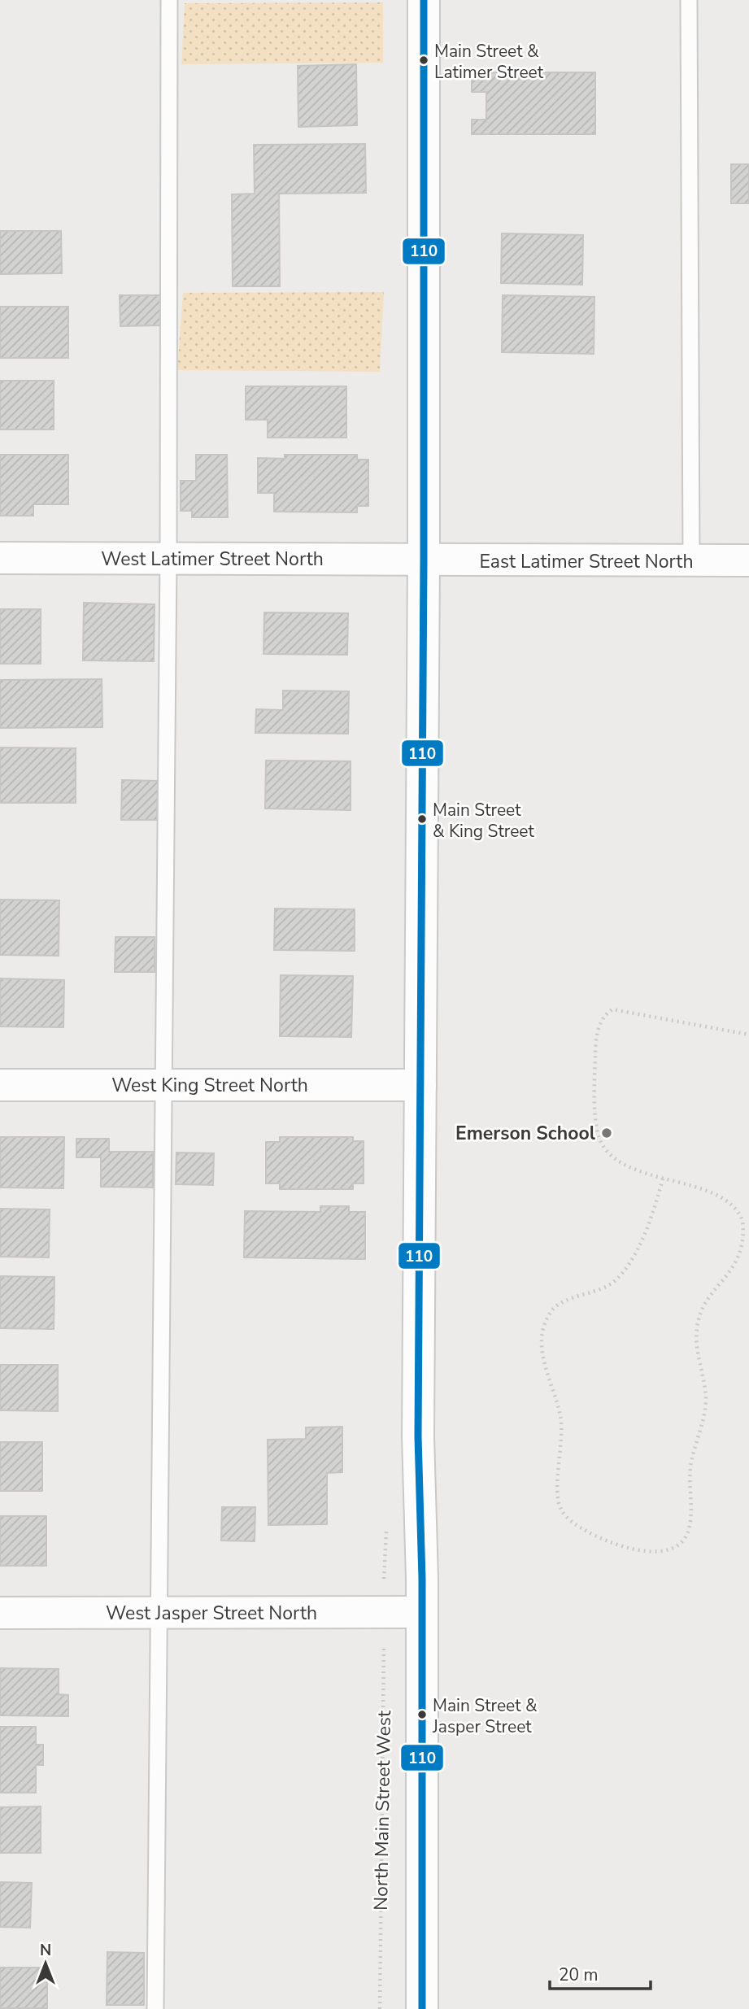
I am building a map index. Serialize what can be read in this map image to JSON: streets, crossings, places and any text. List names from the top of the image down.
{
  "streets": {
    "street": [
      "West Latimer Street North",
      "East Latimer Street North",
      "West King Street North",
      "West Jasper Street North"
    ],
    "path": ["North Main Street West"]
  },
  "crossings": [
    ["West Latimer Street North", "East Latimer Street North"],
    ["West Jasper Street North", "North Main Street West"]
  ],
  "places": [
    "Main Street & Latimer Street",
    "Main Street & King Street",
    "Emerson School",
    "Main Street & Jasper Street"
  ],
  "lines": ["transit line 110"],
  "scale_bar": "20 m",
  "north": "top"
}
